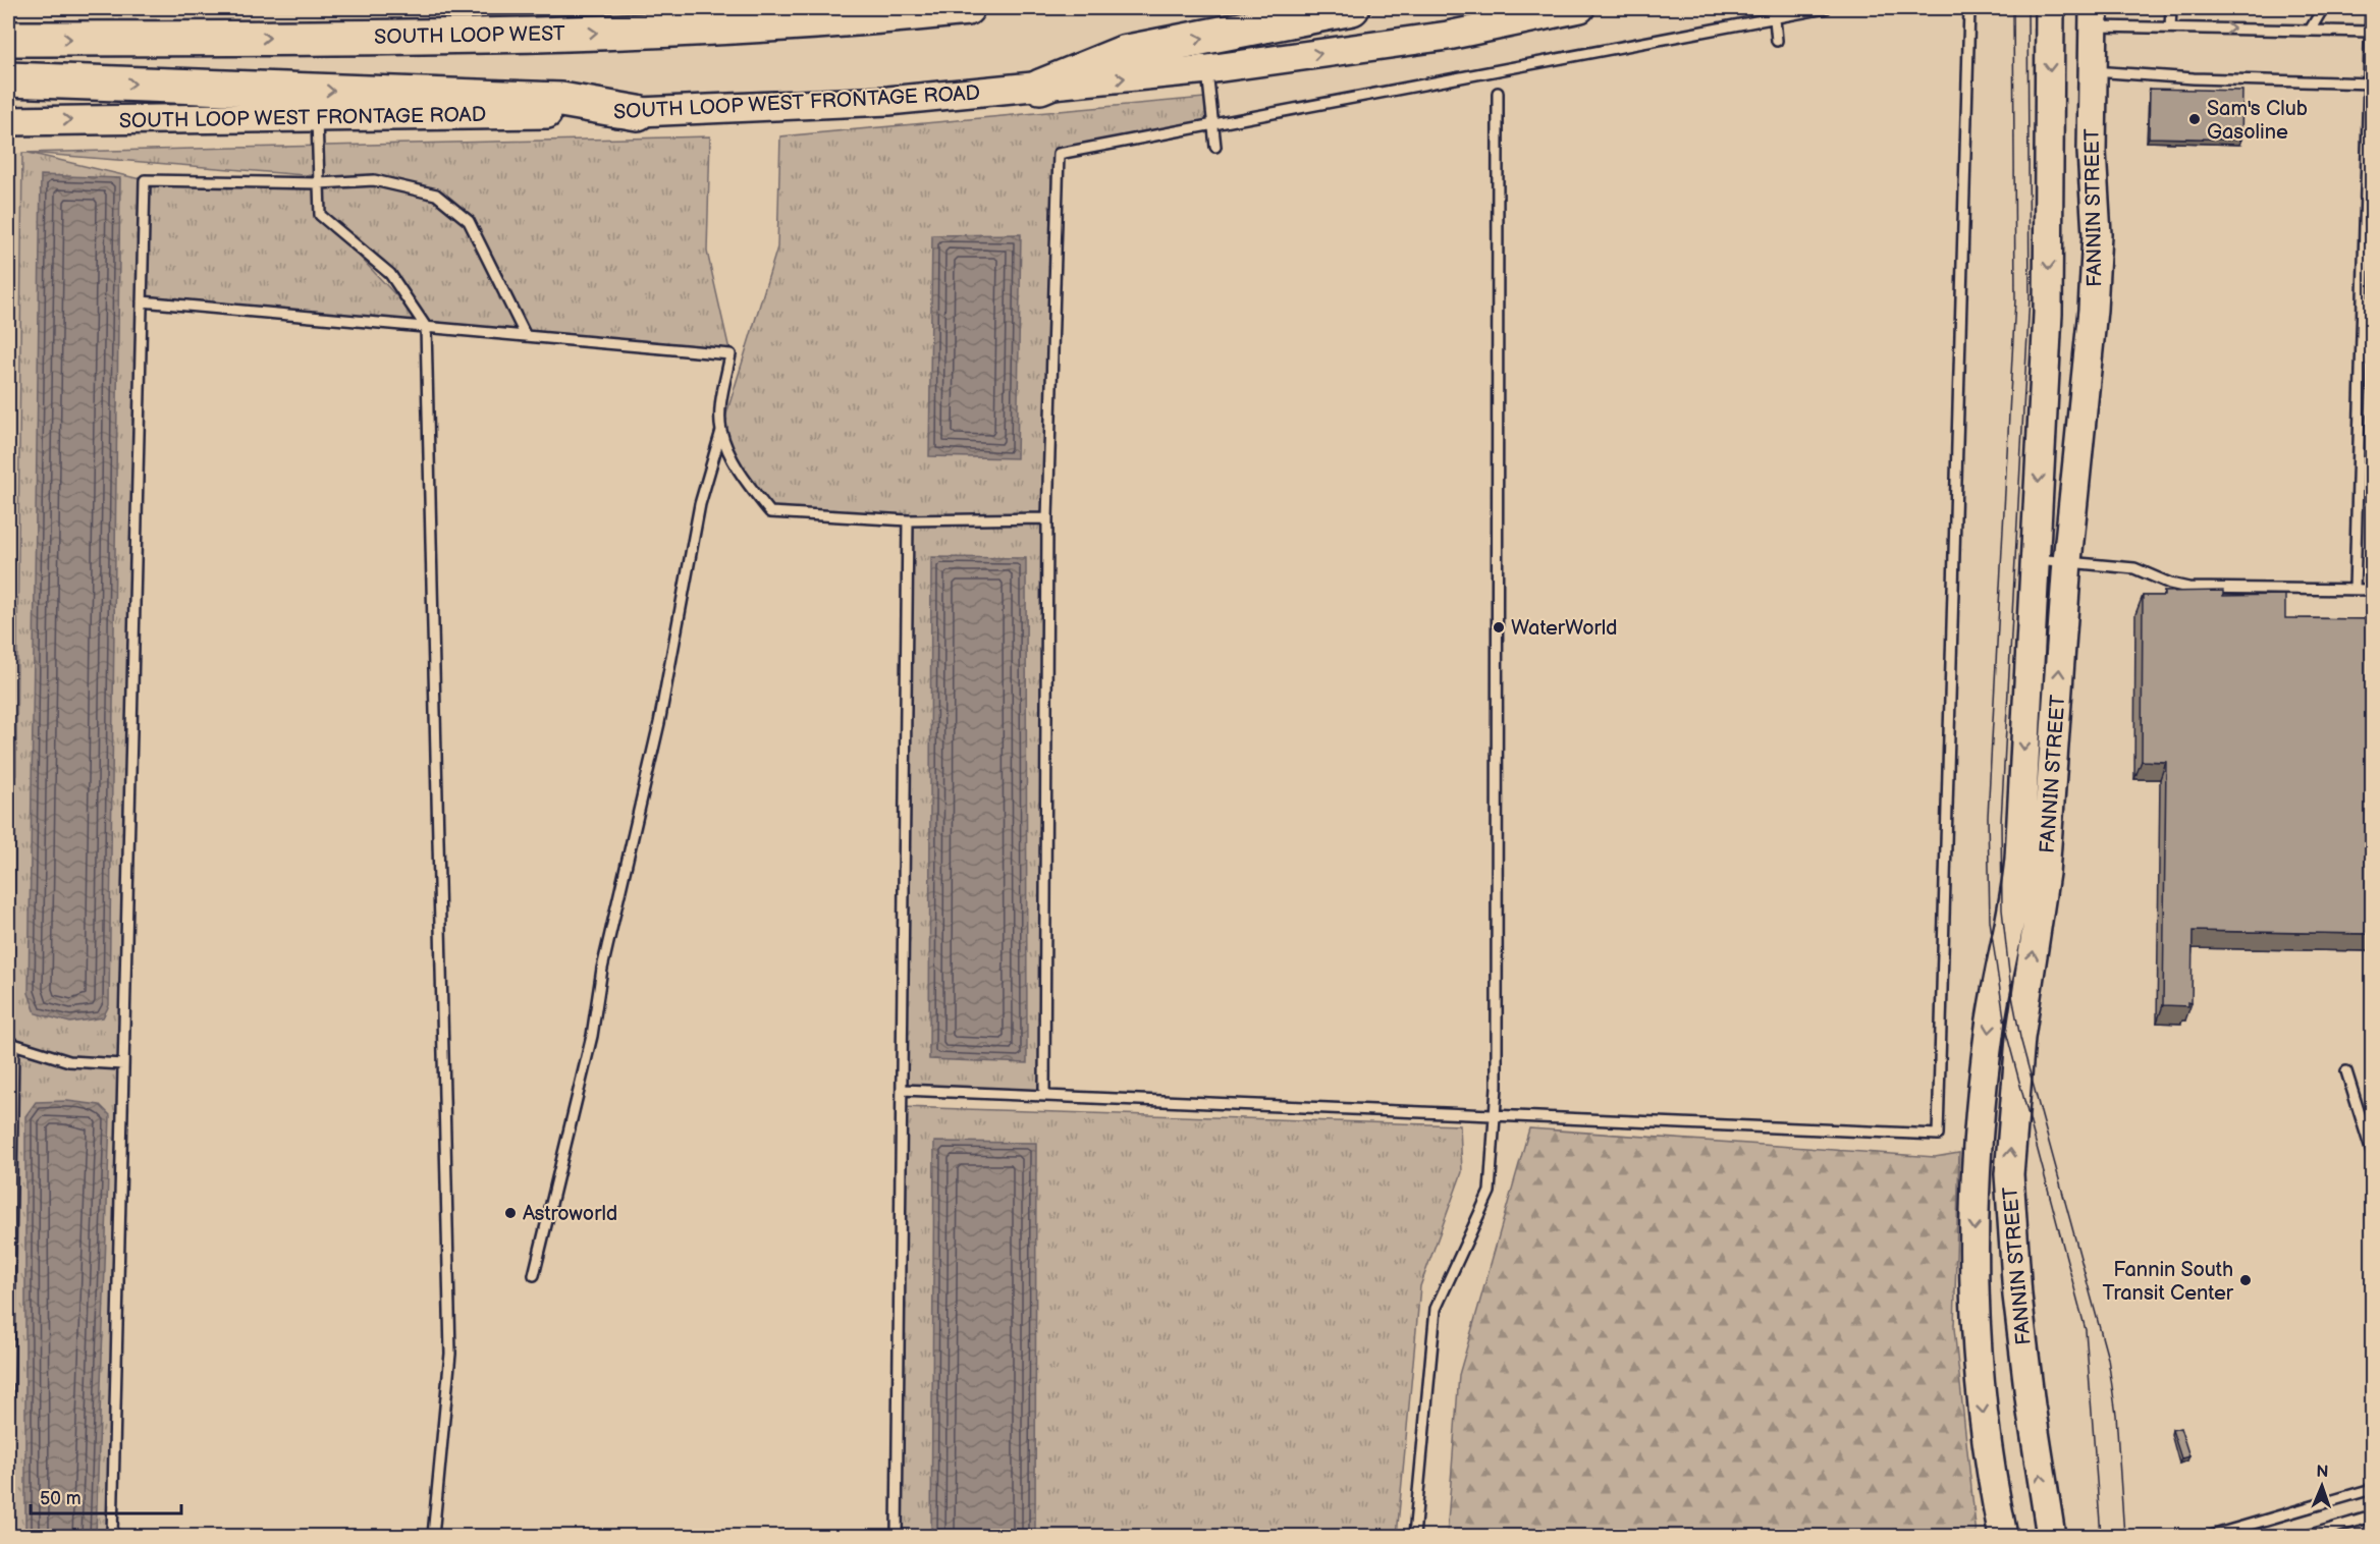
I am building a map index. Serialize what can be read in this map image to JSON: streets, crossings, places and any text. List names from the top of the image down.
{
  "streets": {
    "highway": ["SOUTH LOOP WEST"],
    "main road": ["SOUTH LOOP WEST FRONTAGE ROAD", "FANNIN STREET"]
  },
  "one_way": ["SOUTH LOOP WEST FRONTAGE ROAD"],
  "places": [
    "Sam's Club Gasoline",
    "WaterWorld",
    "Astroworld",
    "Fannin South Transit Center"
  ],
  "scale_bar": "50 m",
  "north": "top"
}
